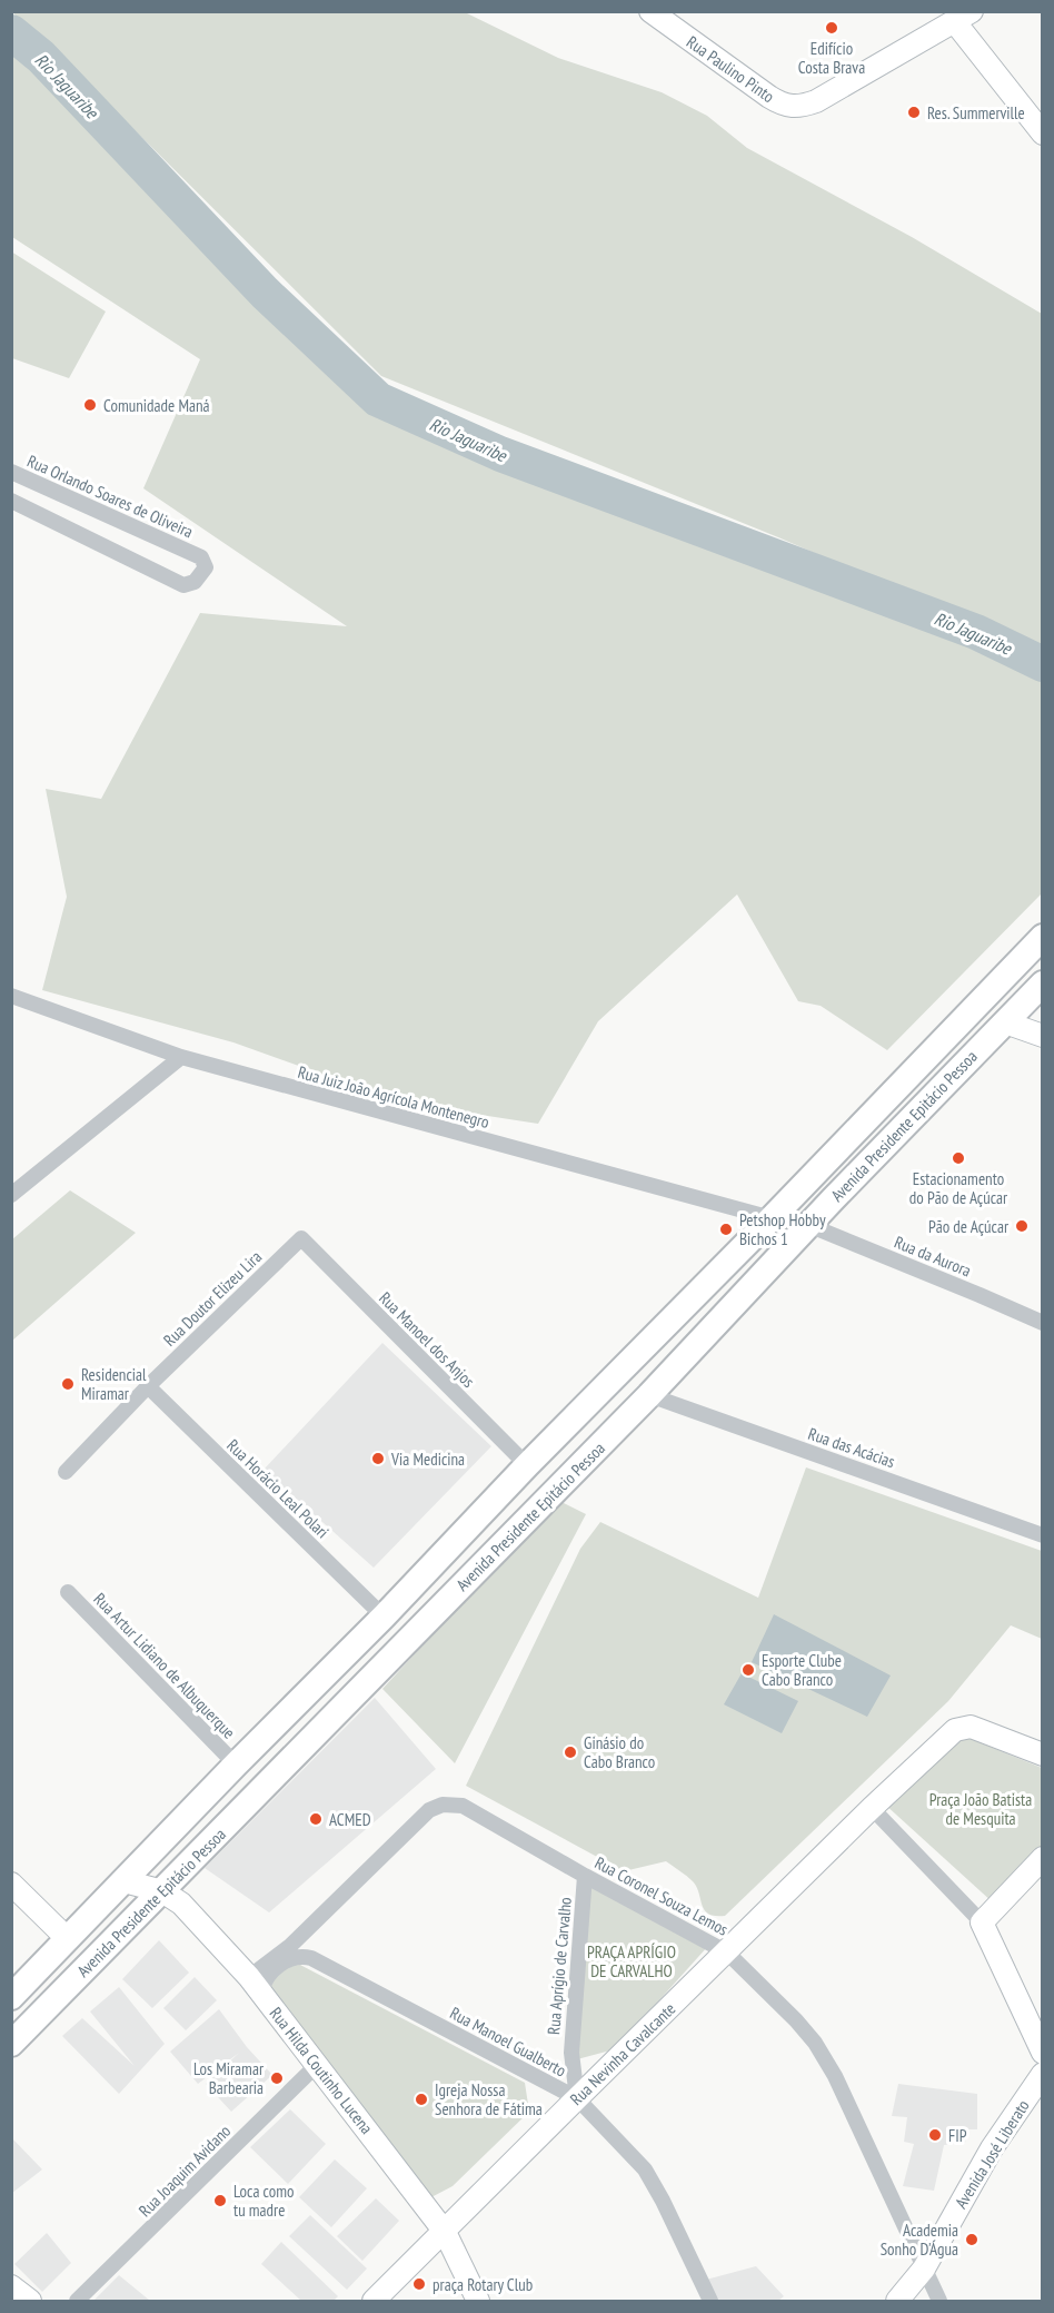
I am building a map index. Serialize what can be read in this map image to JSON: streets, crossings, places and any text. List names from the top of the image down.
{
  "streets": {
    "main road": ["Avenida Presidente Epitácio Pessoa"],
    "street": [
      "Rua Paulino Pinto",
      "Rua Orlando Soares de Oliveira",
      "Rua Juiz João Agrícola Montenegro",
      "Rua da Aurora",
      "Rua Doutor Elizeu Lira",
      "Rua Manoel dos Anjos",
      "Rua das Acácias",
      "Rua Horácio Leal Polari",
      "Rua Artur Lidiano de Albuquerque",
      "Rua Coronel Souza Lemos",
      "Rua Aprígio de Carvalho",
      "Rua Manoel Gualberto",
      "Rua Nevinha Cavalcante",
      "Rua Hilda Coutinho Lucena",
      "Avenida José Liberato",
      "Rua Joaquim Avidano"
    ]
  },
  "crossings": [
    ["Rua Juiz João Agrícola Montenegro", "Avenida Presidente Epitácio Pessoa"],
    ["Avenida Presidente Epitácio Pessoa", "Rua da Aurora"],
    ["Avenida Presidente Epitácio Pessoa", "Rua Manoel dos Anjos"],
    ["Avenida Presidente Epitácio Pessoa", "Rua das Acácias"],
    ["Avenida Presidente Epitácio Pessoa", "Rua Horácio Leal Polari"],
    ["Avenida Presidente Epitácio Pessoa", "Rua Artur Lidiano de Albuquerque"],
    ["Avenida Presidente Epitácio Pessoa", "Rua Hilda Coutinho Lucena"],
    ["Rua Doutor Elizeu Lira", "Rua Manoel dos Anjos"],
    ["Rua Doutor Elizeu Lira", "Rua Horácio Leal Polari"],
    ["Rua Coronel Souza Lemos", "Rua Aprígio de Carvalho"],
    ["Rua Coronel Souza Lemos", "Rua Nevinha Cavalcante"],
    ["Rua Coronel Souza Lemos", "Rua Hilda Coutinho Lucena"],
    ["Rua Coronel Souza Lemos", "Avenida José Liberato"],
    ["Rua Aprígio de Carvalho", "Rua Manoel Gualberto"],
    ["Rua Aprígio de Carvalho", "Rua Nevinha Cavalcante"],
    ["Rua Manoel Gualberto", "Rua Nevinha Cavalcante"],
    ["Rua Nevinha Cavalcante", "Rua Hilda Coutinho Lucena"],
    ["Rua Hilda Coutinho Lucena", "Rua Joaquim Avidano"]
  ],
  "water": ["Rio Jaguaribe"],
  "parks": ["Praça João Batista de Mesquita", "PRAÇA APRÍGIO DE CARVALHO"],
  "places": [
    "Edifício Costa Brava",
    "Res. Summerville",
    "Comunidade Maná",
    "Estacionamento do Pão de Açúcar",
    "Pão de Açúcar",
    "Petshop Hobby Bichos 1",
    "Residencial Miramar",
    "Via Medicina",
    "Esporte Clube Cabo Branco",
    "Ginásio do Cabo Branco",
    "ACMED",
    "Los Miramar Barbearia",
    "Igreja Nossa Senhora de Fátima",
    "FIP",
    "Loca como tu madre",
    "Academia Sonho D'Água",
    "praça Rotary Club"
  ]
}
